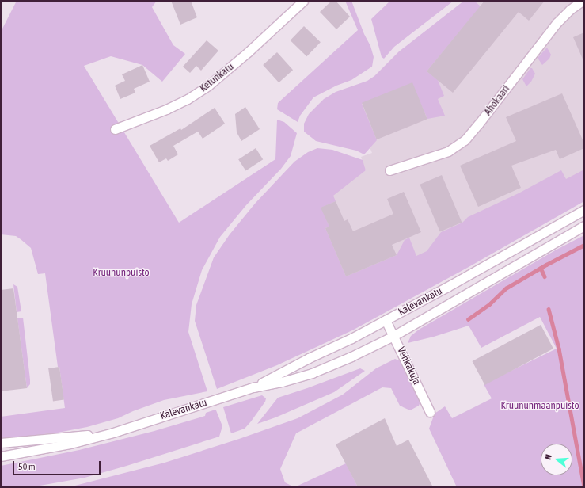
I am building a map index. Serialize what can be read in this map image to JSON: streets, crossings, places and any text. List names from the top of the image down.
{
  "streets": {
    "main road": [
      "Ketunkatu",
      "Ahokaari",
      "Kalevankatu",
      "Vehkakuja"
    ]
  },
  "crossings": [
    ["Kalevankatu", "Vehkakuja"]
  ],
  "parks": ["Kruununpuisto", "Kruununmaanpuisto"],
  "scale_bar": "50 m",
  "north": "left"
}
